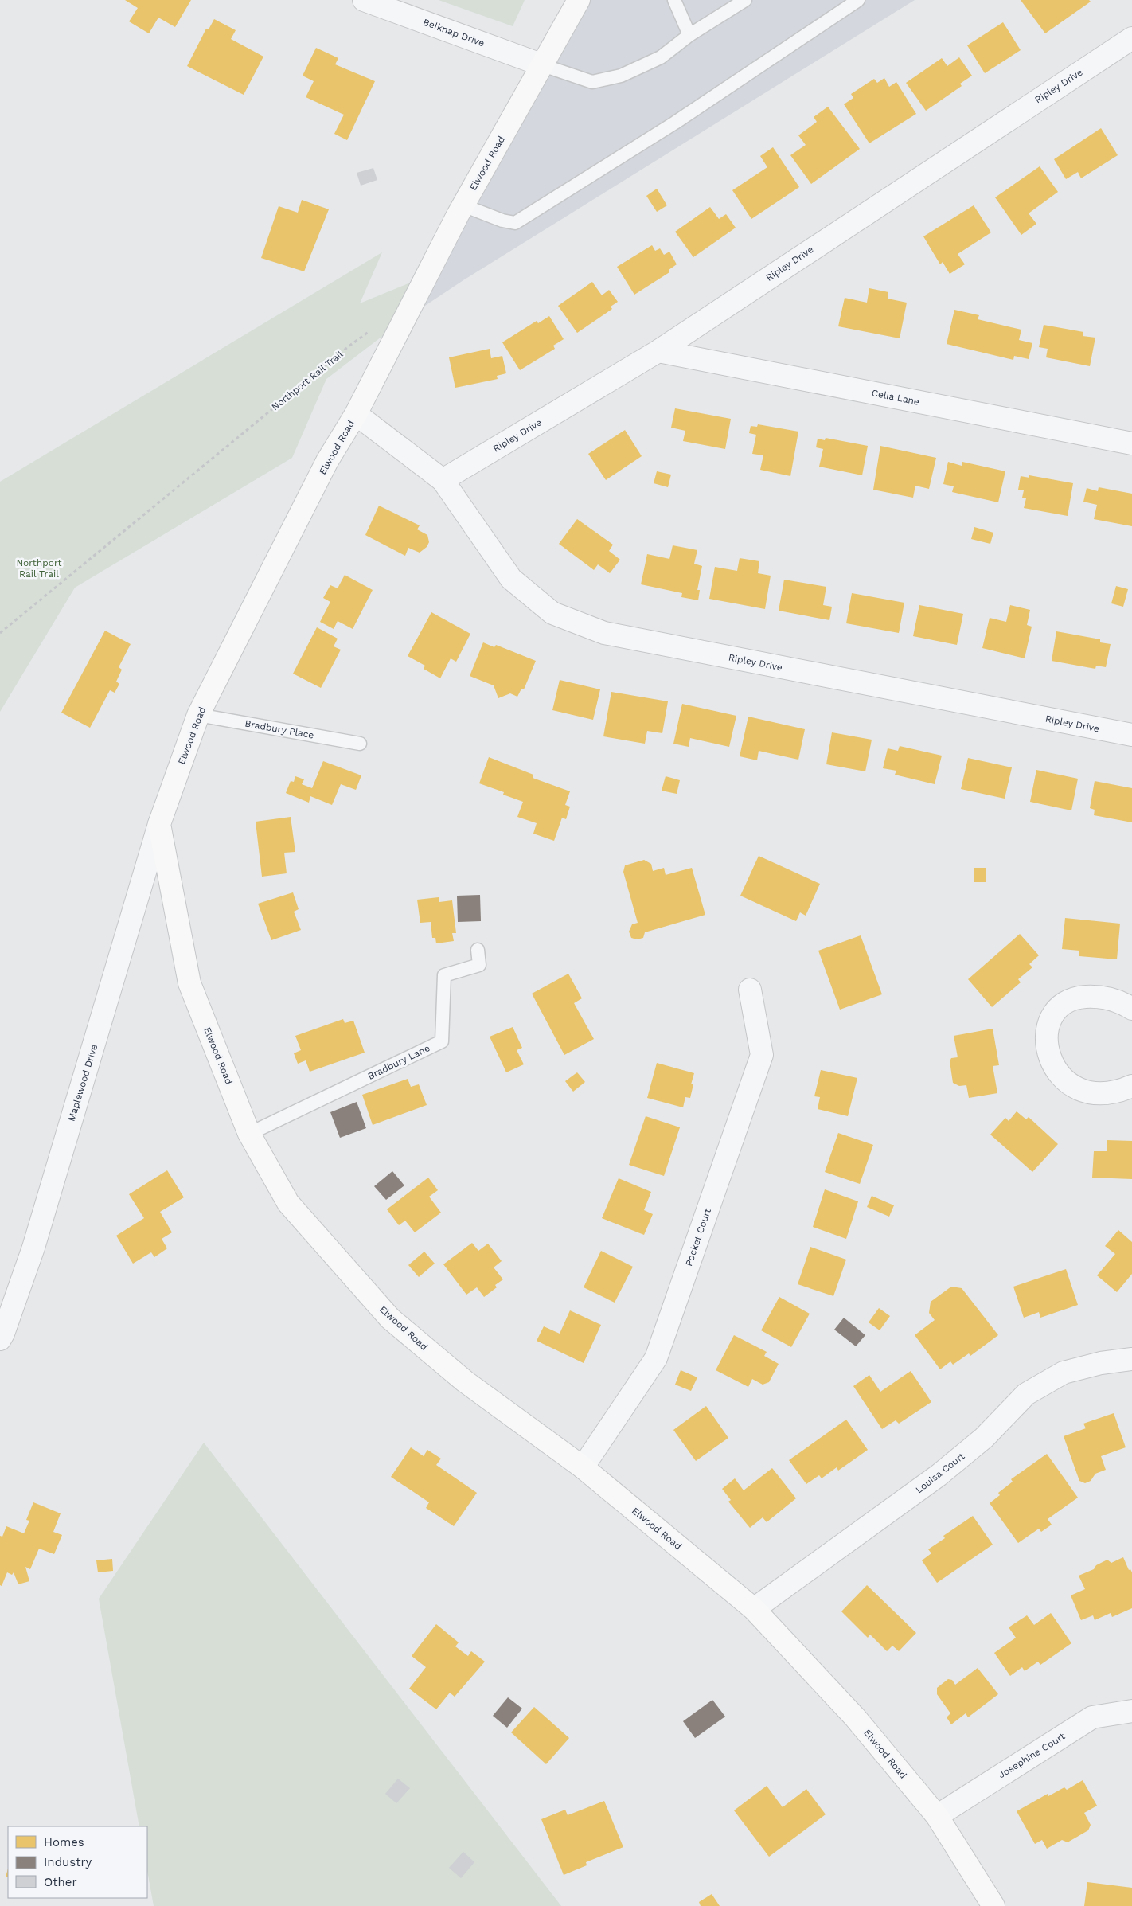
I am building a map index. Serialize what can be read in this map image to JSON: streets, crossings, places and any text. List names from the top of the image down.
{
  "streets": {
    "main road": ["Elwood Road"],
    "street": [
      "Belknap Drive",
      "Ripley Drive",
      "Celia Lane",
      "Maplewood Drive",
      "Pocket Court",
      "Louisa Court",
      "Josephine Court"
    ],
    "lane": ["Bradbury Place", "Bradbury Lane"],
    "path": ["Northport Rail Trail"]
  },
  "crossings": [
    ["Belknap Drive", "Elwood Road"],
    ["Ripley Drive", "Elwood Road"],
    ["Ripley Drive", "Celia Lane"],
    ["Elwood Road", "Bradbury Place"],
    ["Elwood Road", "Bradbury Lane"],
    ["Elwood Road", "Maplewood Drive"],
    ["Elwood Road", "Pocket Court"],
    ["Elwood Road", "Louisa Court"],
    ["Elwood Road", "Josephine Court"]
  ],
  "parks": ["Northport Rail Trail"],
  "legend": ["Homes", "Industry", "Other"]
}
